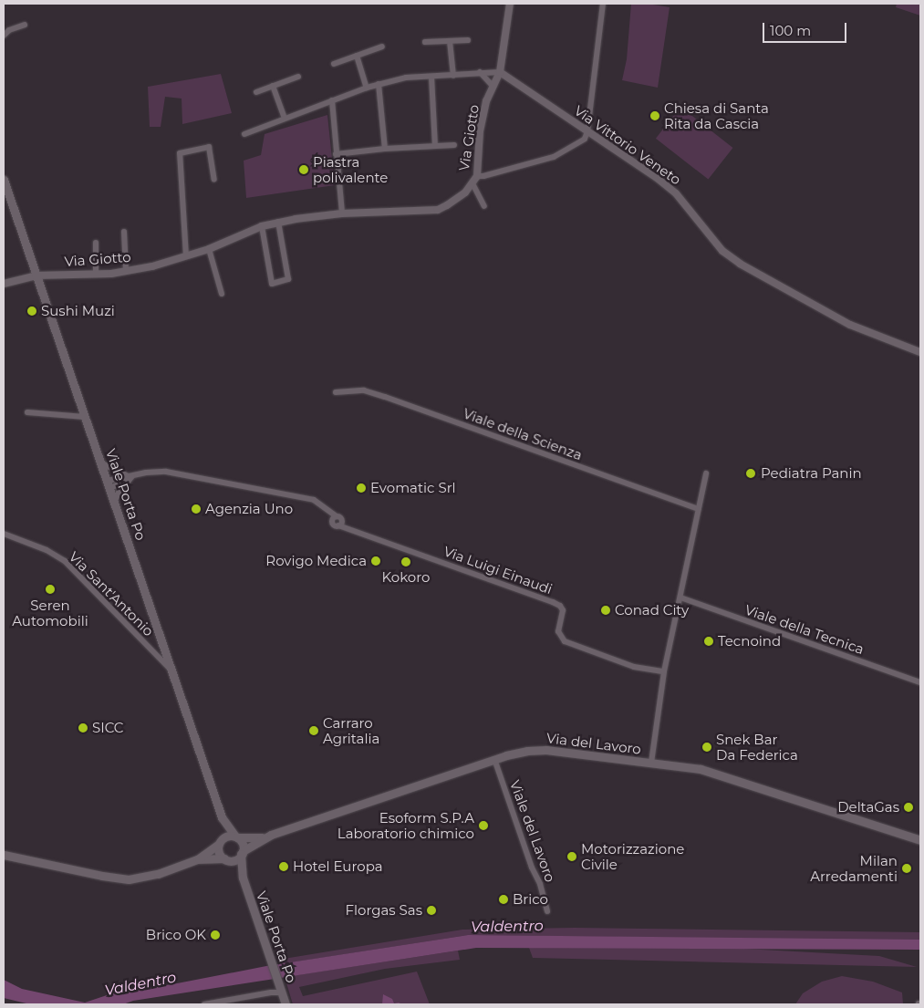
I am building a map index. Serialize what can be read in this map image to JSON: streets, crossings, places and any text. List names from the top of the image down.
{
  "streets": {
    "main road": ["Viale Porta Po", "Via del Lavoro"],
    "street": [
      "Via Giotto",
      "Via Vittorio Veneto",
      "Viale della Scienza",
      "Via Luigi Einaudi",
      "Via Sant'Antonio",
      "Viale della Tecnica",
      "Viale del Lavoro"
    ]
  },
  "crossings": [
    ["Via Giotto", "Via Vittorio Veneto"],
    ["Via Giotto", "Viale Porta Po"],
    ["Viale Porta Po", "Via Sant'Antonio"],
    ["Via del Lavoro", "Viale del Lavoro"]
  ],
  "water": ["Valdentro"],
  "places": [
    "Chiesa di Santa Rita da Cascia",
    "Piastra polivalente",
    "Sushi Muzi",
    "Pediatra Panin",
    "Evomatic Srl",
    "Agenzia Uno",
    "Rovigo Medica",
    "Kokoro",
    "Seren Automobili",
    "Conad City",
    "Tecnoind",
    "SICC",
    "Carraro Agritalia",
    "Snek Bar Da Federica",
    "DeltaGas",
    "Esoform S.P.A Laboratorio chimico",
    "Motorizzazione Civile",
    "Hotel Europa",
    "Milan Arredamenti",
    "Brico",
    "Florgas Sas",
    "Brico OK"
  ],
  "scale_bar": "100 m"
}
